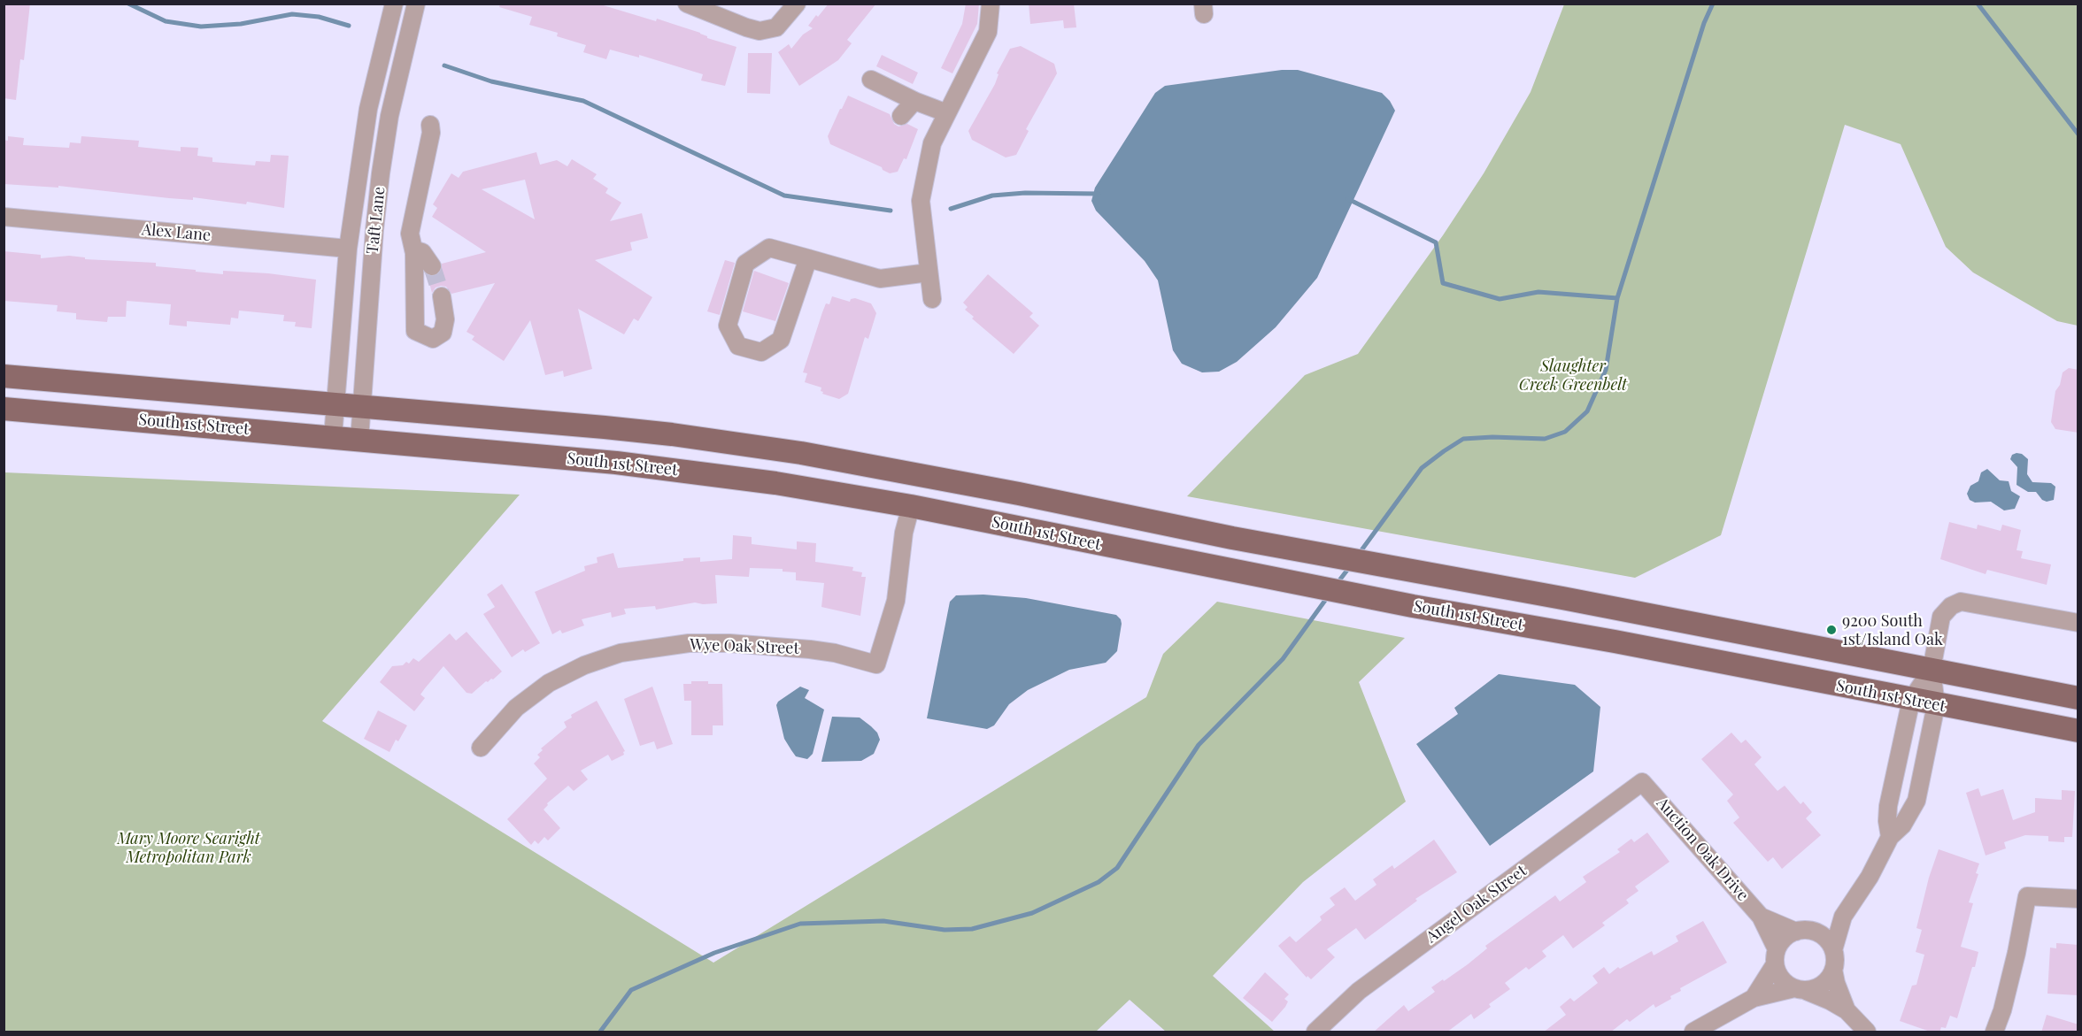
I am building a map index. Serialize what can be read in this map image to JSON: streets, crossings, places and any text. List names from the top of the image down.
{
  "streets": {
    "main road": ["South 1st Street"],
    "street": [
      "Taft Lane",
      "Alex Lane",
      "Wye Oak Street",
      "Auction Oak Drive",
      "Angel Oak Street"
    ]
  },
  "crossings": [
    ["Taft Lane", "Alex Lane"],
    ["Taft Lane", "South 1st Street"],
    ["South 1st Street", "Wye Oak Street"],
    ["Auction Oak Drive", "Angel Oak Street"]
  ],
  "parks": ["Slaughter Creek Greenbelt", "Mary Moore Searight Metropolitan Park"],
  "places": ["9200 South 1st/Island Oak"]
}
